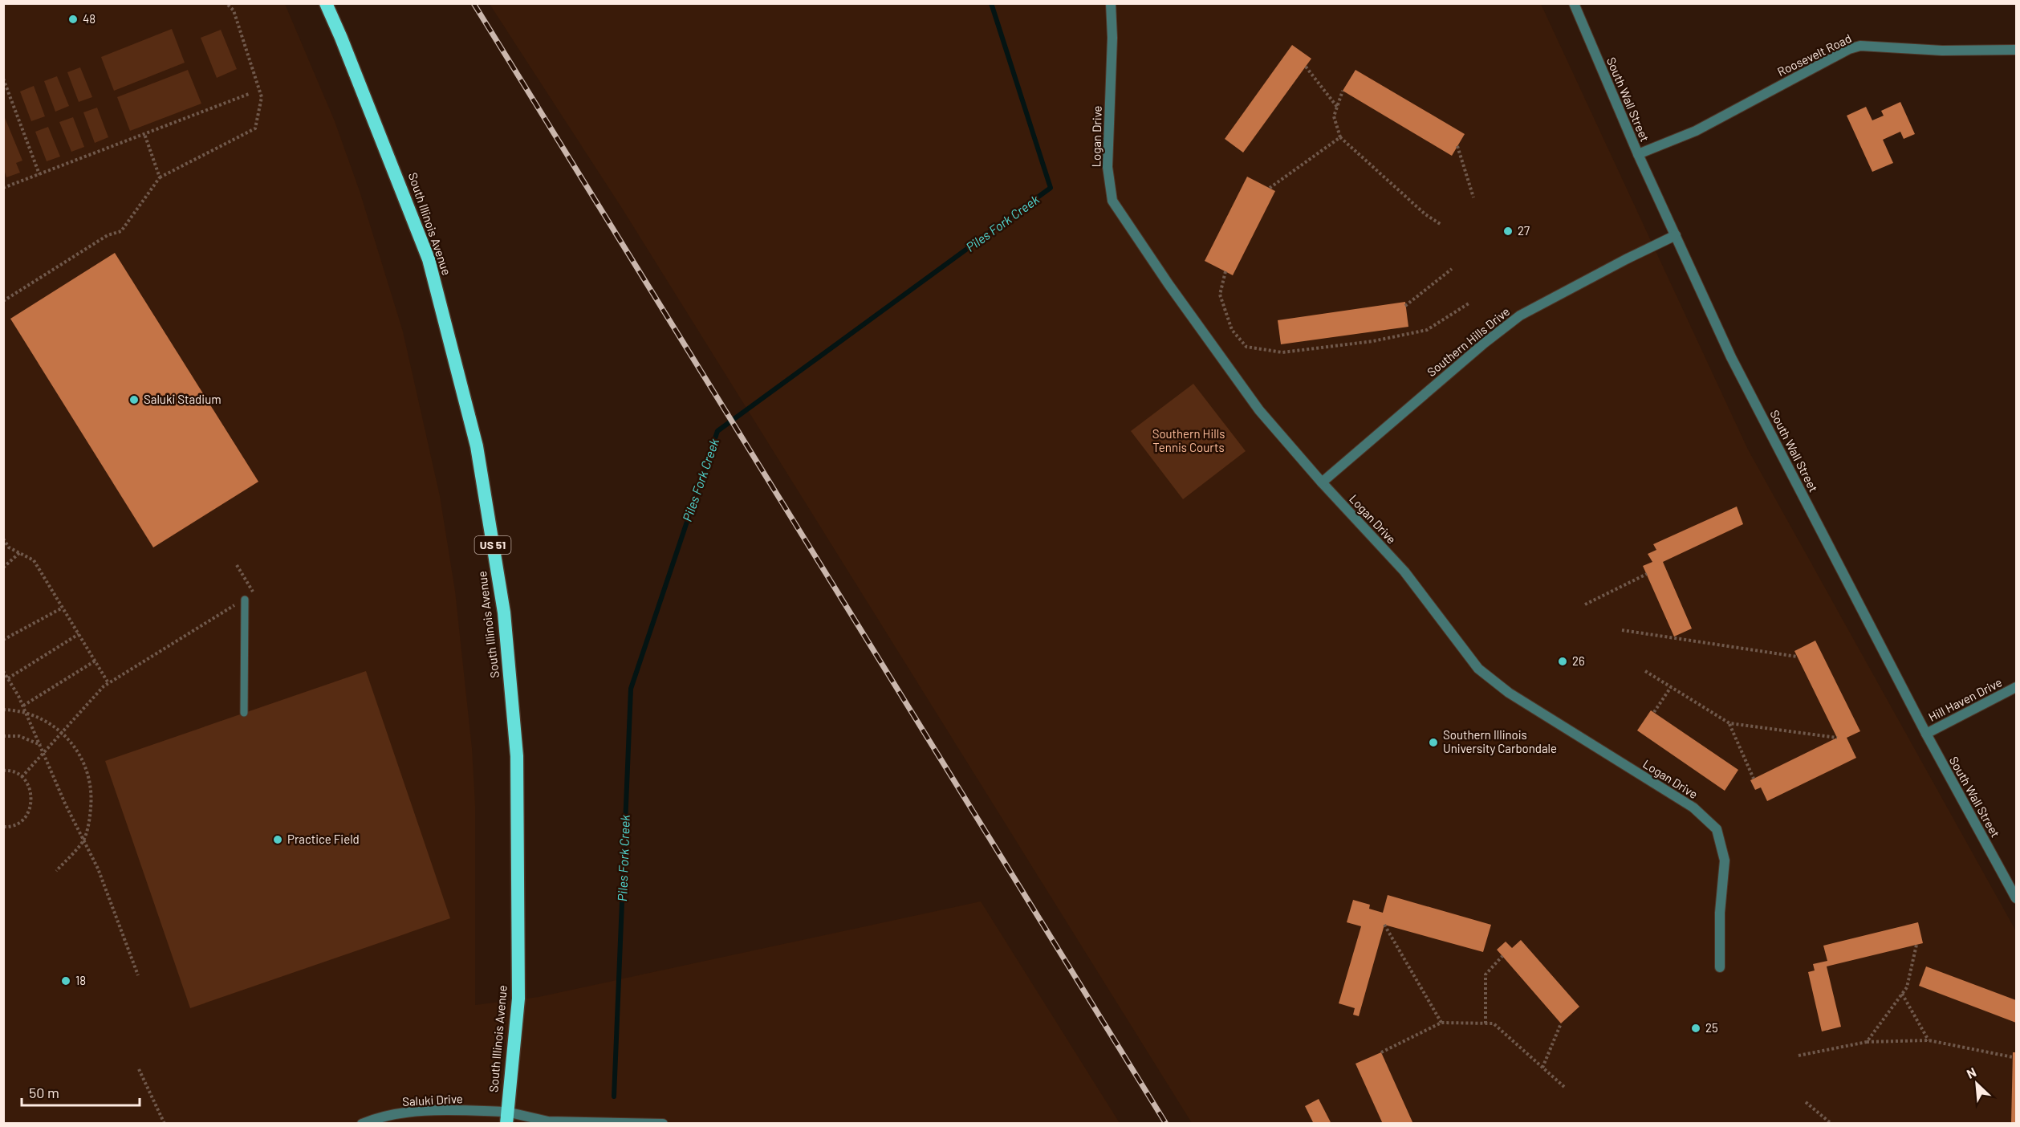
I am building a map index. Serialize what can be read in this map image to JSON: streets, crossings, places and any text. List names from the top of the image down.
{
  "streets": {
    "highway": ["South Illinois Avenue", "US 51"],
    "street": [
      "Roosevelt Road",
      "South Wall Street",
      "Logan Drive",
      "Southern Hills Drive",
      "Hill Haven Drive",
      "Saluki Drive"
    ]
  },
  "crossings": [
    ["Roosevelt Road", "South Wall Street"],
    ["South Wall Street", "Southern Hills Drive"],
    ["South Wall Street", "Hill Haven Drive"],
    ["Logan Drive", "Southern Hills Drive"],
    ["South Illinois Avenue", "Saluki Drive"]
  ],
  "water": ["Piles Fork Creek"],
  "parks": ["Southern Hills Tennis Courts"],
  "places": [
    "48",
    "27",
    "Saluki Stadium",
    "26",
    "Southern Illinois University Carbondale",
    "Practice Field",
    "18",
    "25"
  ],
  "scale_bar": "50 m",
  "north": "top left"
}
